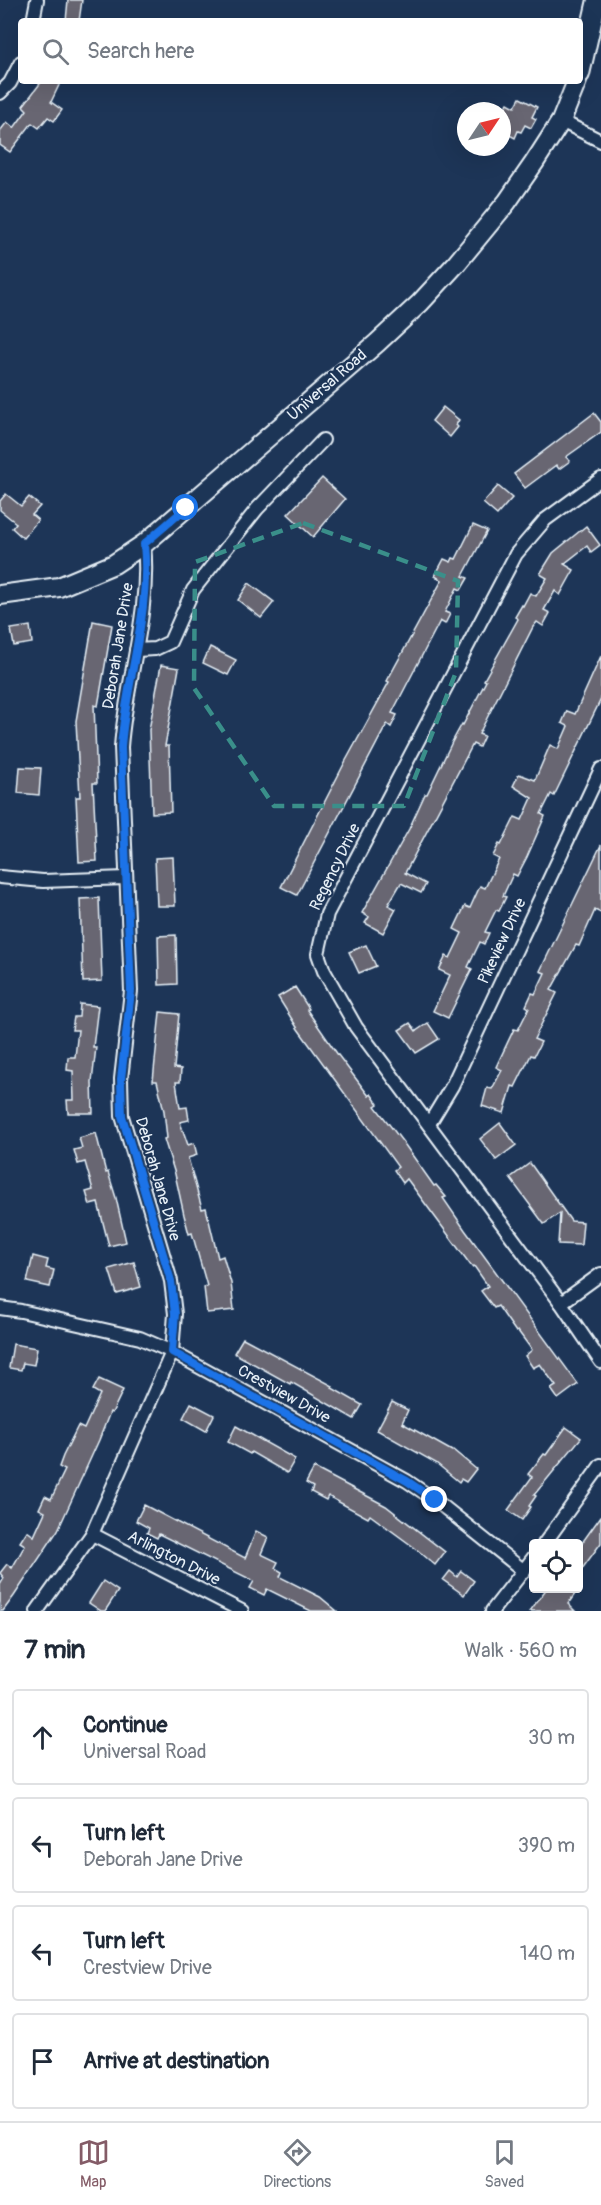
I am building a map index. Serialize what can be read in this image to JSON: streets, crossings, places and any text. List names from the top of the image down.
{
  "streets": {
    "street": [
      "Universal Road",
      "Deborah Jane Drive",
      "Regency Drive",
      "Pikeview Drive",
      "Crestview Drive",
      "Arlington Drive"
    ]
  },
  "crossings": [
    ["Universal Road", "Deborah Jane Drive"],
    ["Deborah Jane Drive", "Crestview Drive"],
    ["Deborah Jane Drive", "Arlington Drive"],
    ["Regency Drive", "Pikeview Drive"]
  ],
  "north": "top right",
  "page": {
    "search": "Search here",
    "heading": ["7 min", "Walk · 560 m"],
    "list": [
      ["Continue", "Universal Road", "30 m"],
      ["Turn left", "Deborah Jane Drive", "390 m"],
      ["Turn left", "Crestview Drive", "140 m"],
      "Arrive at destination"
    ],
    "nav": ["Map", "Directions", "Saved"]
  }
}
